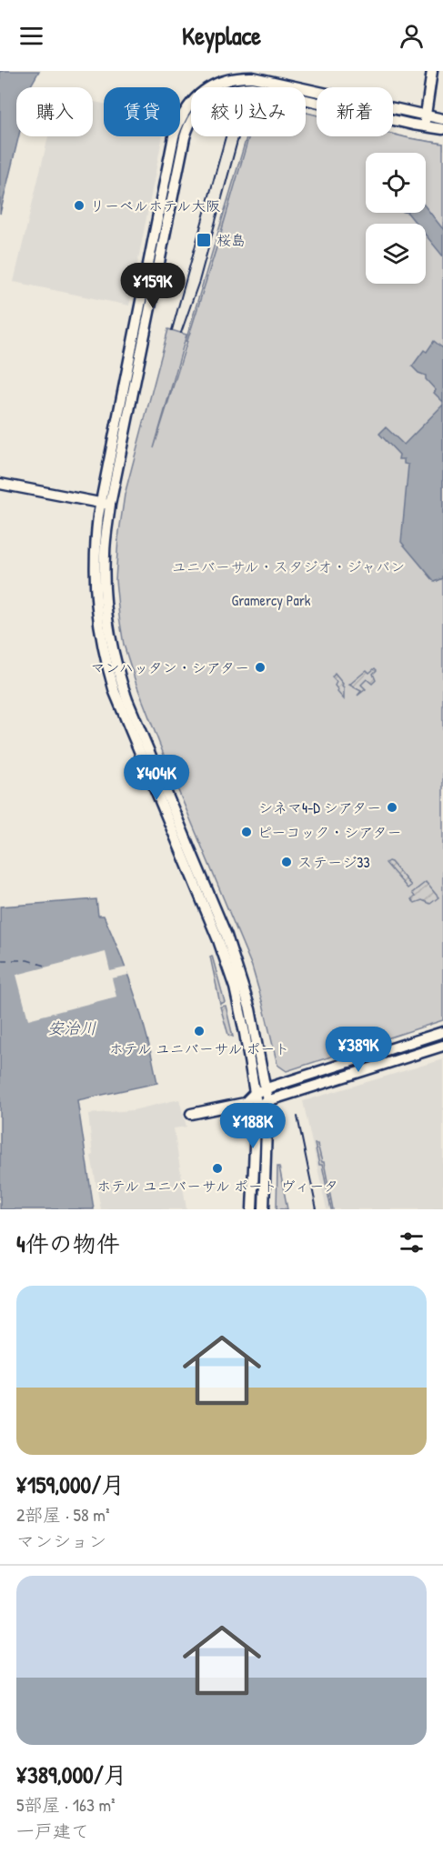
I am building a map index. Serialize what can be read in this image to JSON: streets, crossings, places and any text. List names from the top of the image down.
{
  "water": ["安治川"],
  "parks": ["ユニバーサル・スタジオ・ジャパン", "Gramercy Park"],
  "places": {
    "other": [
      "リーベルホテル大阪",
      "マンハッタン・シアター",
      "シネマ4-D シアター",
      "ピーコック・シアター",
      "ステージ33",
      "ホテル ユニバーサル ポート",
      "ホテル ユニバーサル ポート ヴィータ"
    ],
    "transit": ["桜島"]
  },
  "page": {
    "header": "Keyplace",
    "chip": [
      "購入",
      "賃貸",
      "絞り込み",
      "新着"
    ],
    "price": [
      "¥159K",
      "¥404K",
      "¥389K",
      "¥188K"
    ],
    "heading": "4件の物件",
    "list": [
      {
        "name": "¥159,000/月",
        "note": "2部屋 · 58 m² · マンション"
      },
      {
        "name": "¥389,000/月",
        "note": "5部屋 · 163 m² · 一戸建て"
      }
    ]
  }
}
